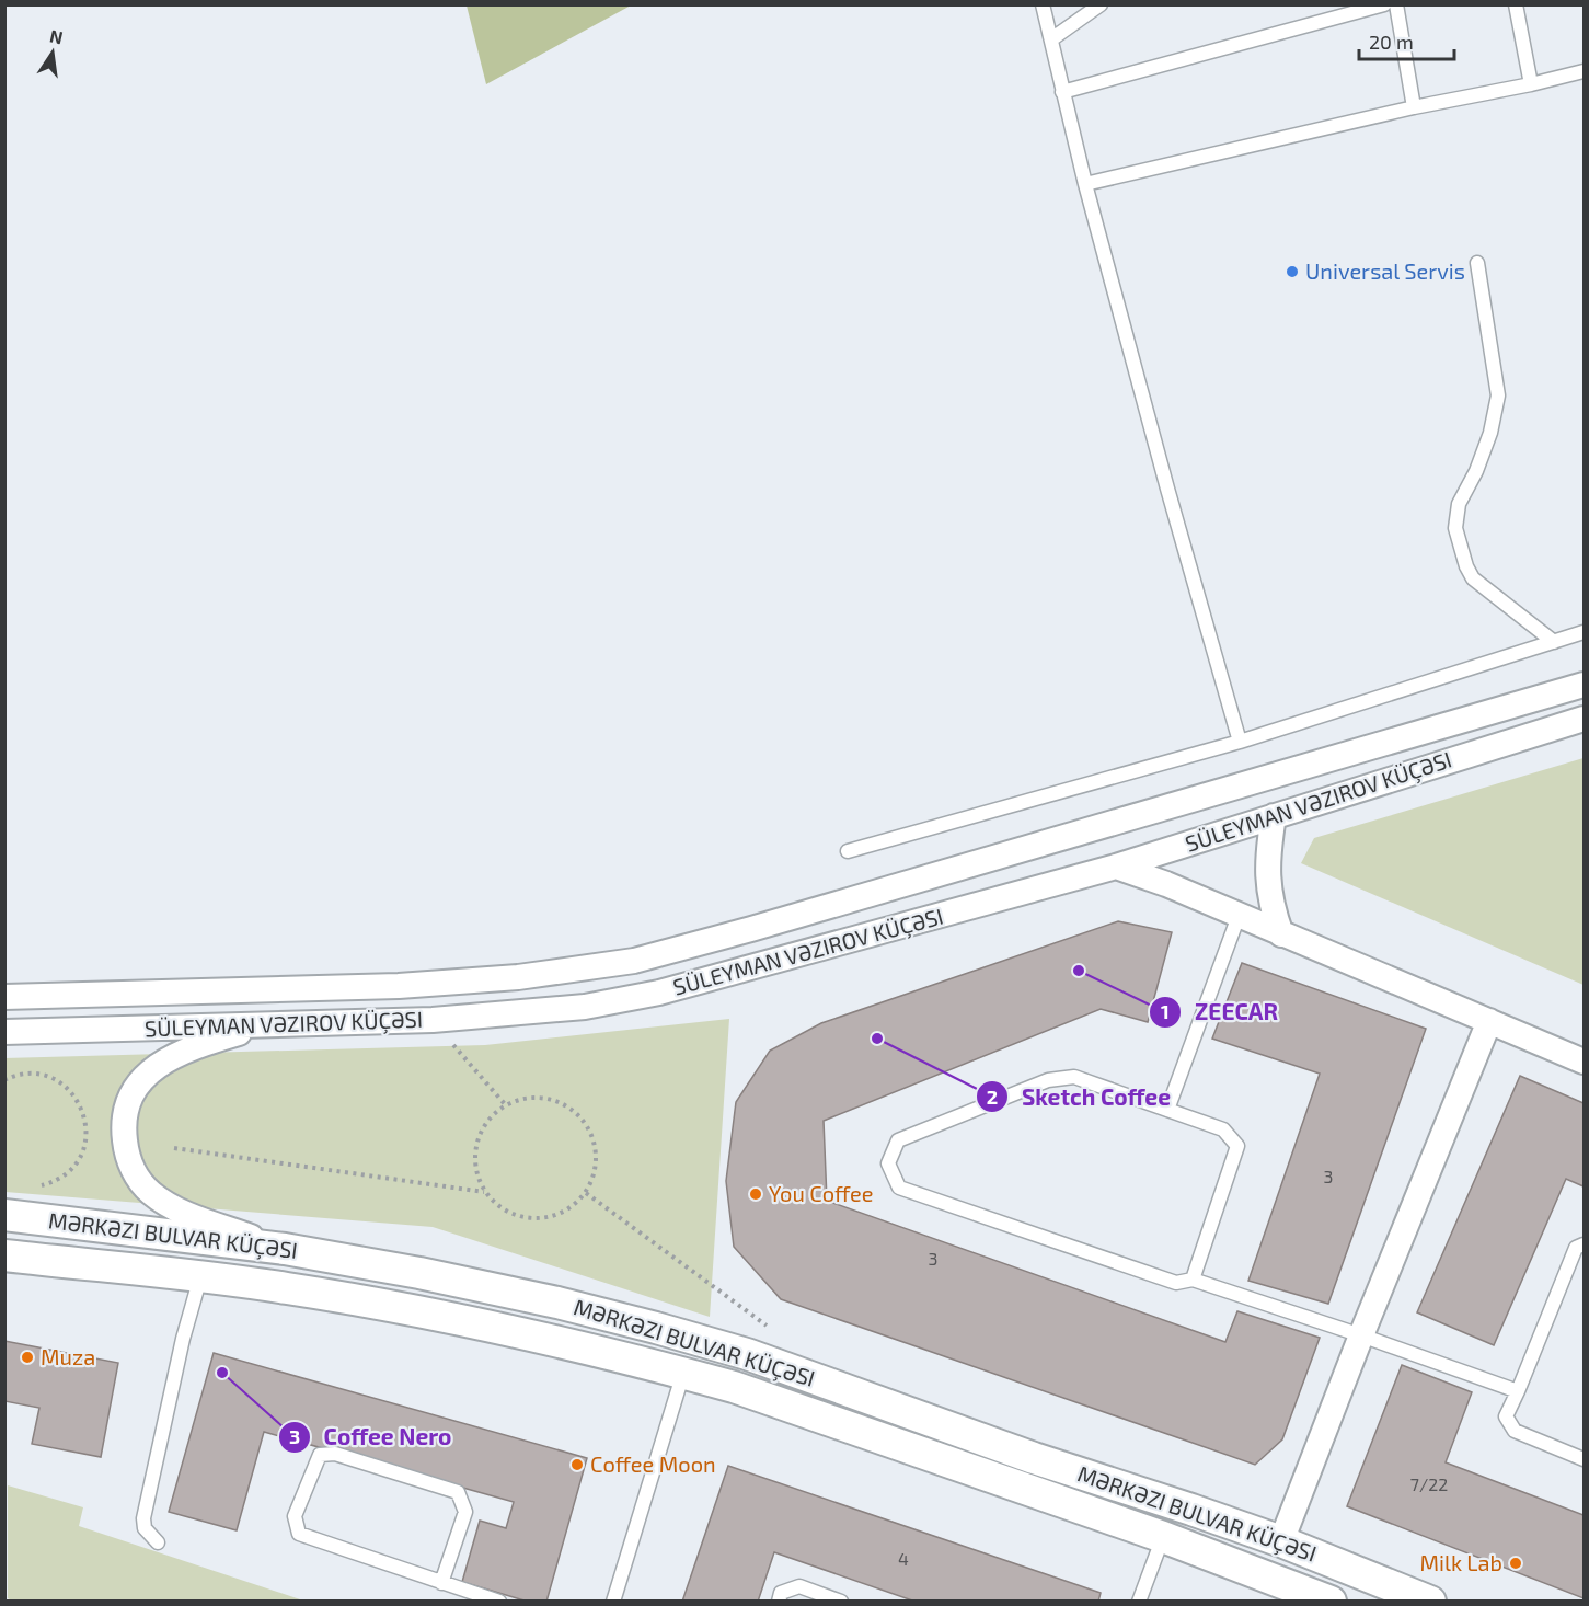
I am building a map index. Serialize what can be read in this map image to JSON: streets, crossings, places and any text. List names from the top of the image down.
{
  "streets": {
    "street": ["SÜLEYMAN VƏZIROV KÜÇƏSI", "MƏRKƏZI BULVAR KÜÇƏSI"]
  },
  "places": [
    "Universal Servis",
    "ZEECAR",
    "Sketch Coffee",
    "You Coffee",
    "Muza",
    "Coffee Nero",
    "Coffee Moon",
    "Milk Lab"
  ],
  "house_numbers": [
    "3",
    "3",
    "7/22",
    "4"
  ],
  "scale_bar": "20 m",
  "north": "top"
}
